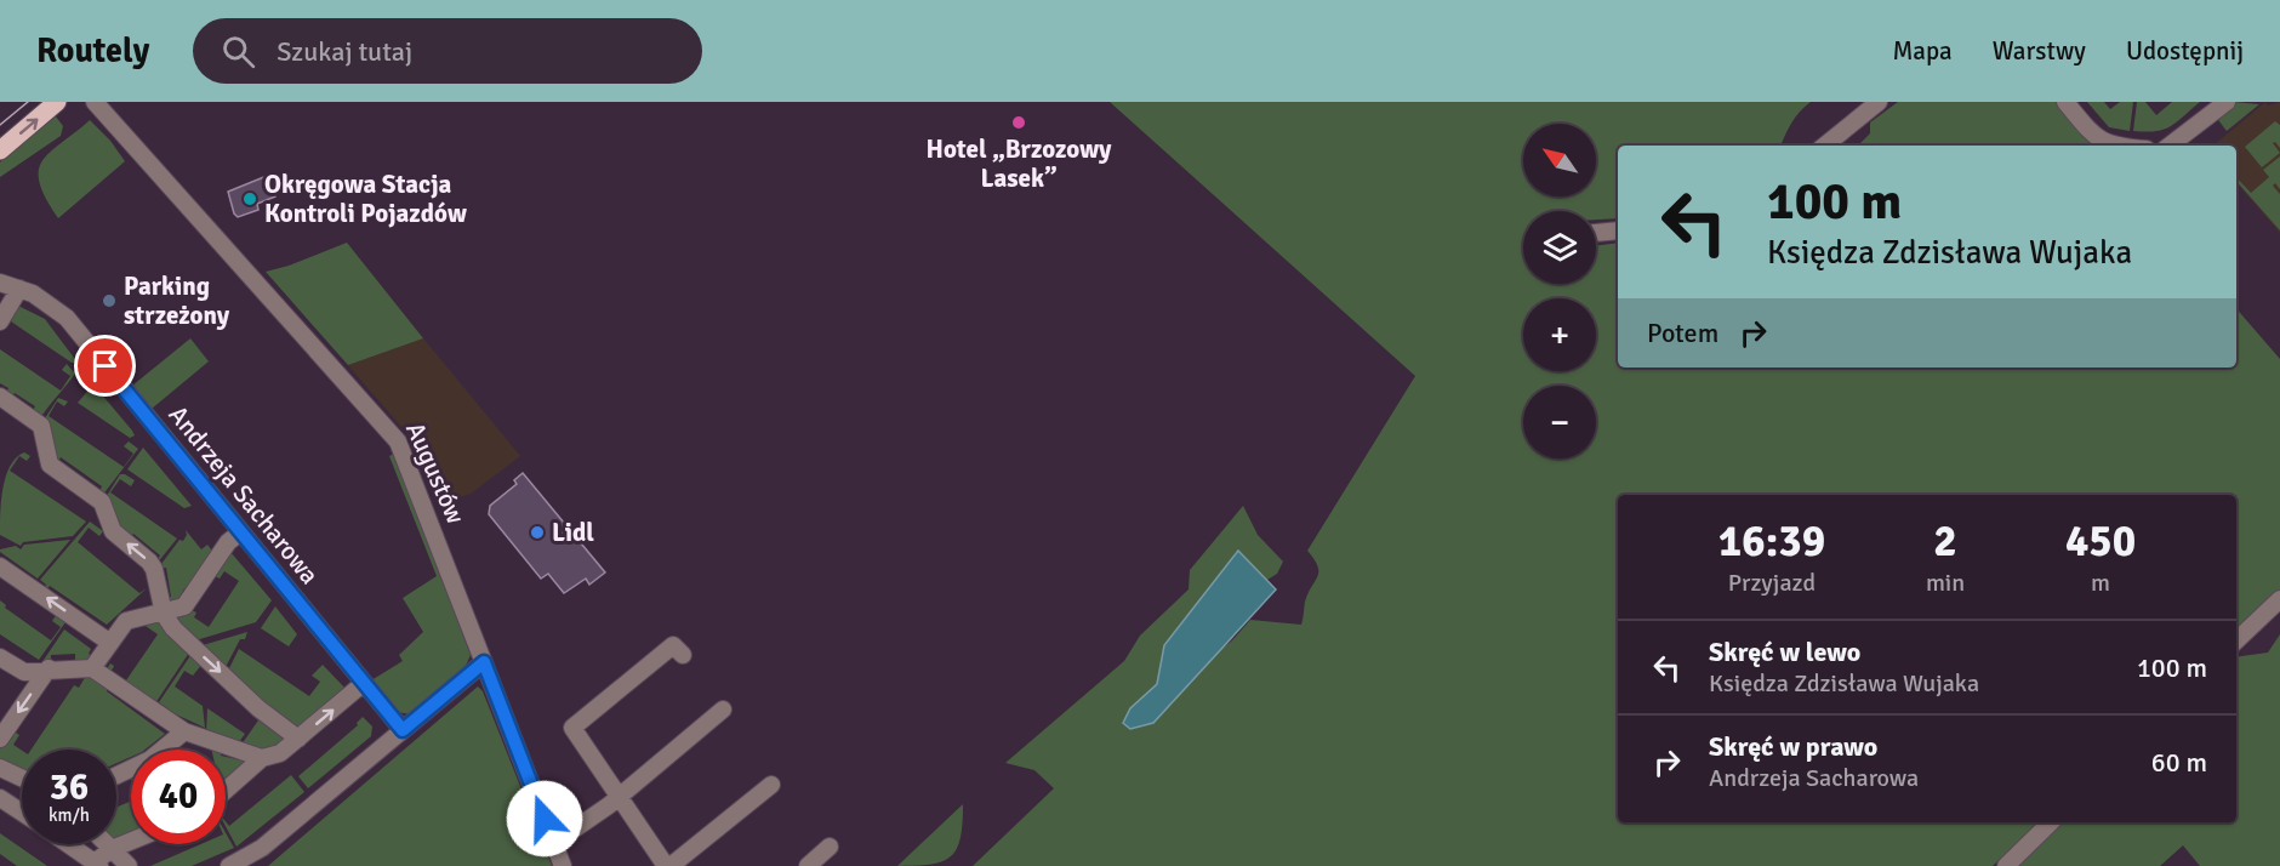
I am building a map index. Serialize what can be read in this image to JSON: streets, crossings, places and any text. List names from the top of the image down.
{
  "streets": {
    "street": ["Augustów", "Andrzeja Sacharowa"]
  },
  "places": [
    "Hotel „Brzozowy Lasek”",
    "Okręgowa Stacja Kontroli Pojazdów",
    "Parking strzeżony",
    "Lidl"
  ],
  "north": "top left",
  "page": {
    "header": "Routely",
    "search": "Szukaj tutaj",
    "nav": ["Mapa", "Warstwy", "Udostępnij"],
    "map_buttons": ["+", "−"],
    "turn": ["100 m", "Księdza Zdzisława Wujaka"],
    "then": "Potem",
    "eta": [
      "16:39",
      "Przyjazd",
      "2",
      "min",
      "450",
      "m"
    ],
    "list": [
      {
        "name": "Skręć w lewo",
        "note": "Księdza Zdzisława Wujaka",
        "value": "100 m"
      },
      {
        "name": "Skręć w prawo",
        "note": "Andrzeja Sacharowa",
        "value": "60 m"
      }
    ],
    "speed": "36 km/h",
    "limit": "40"
  }
}
